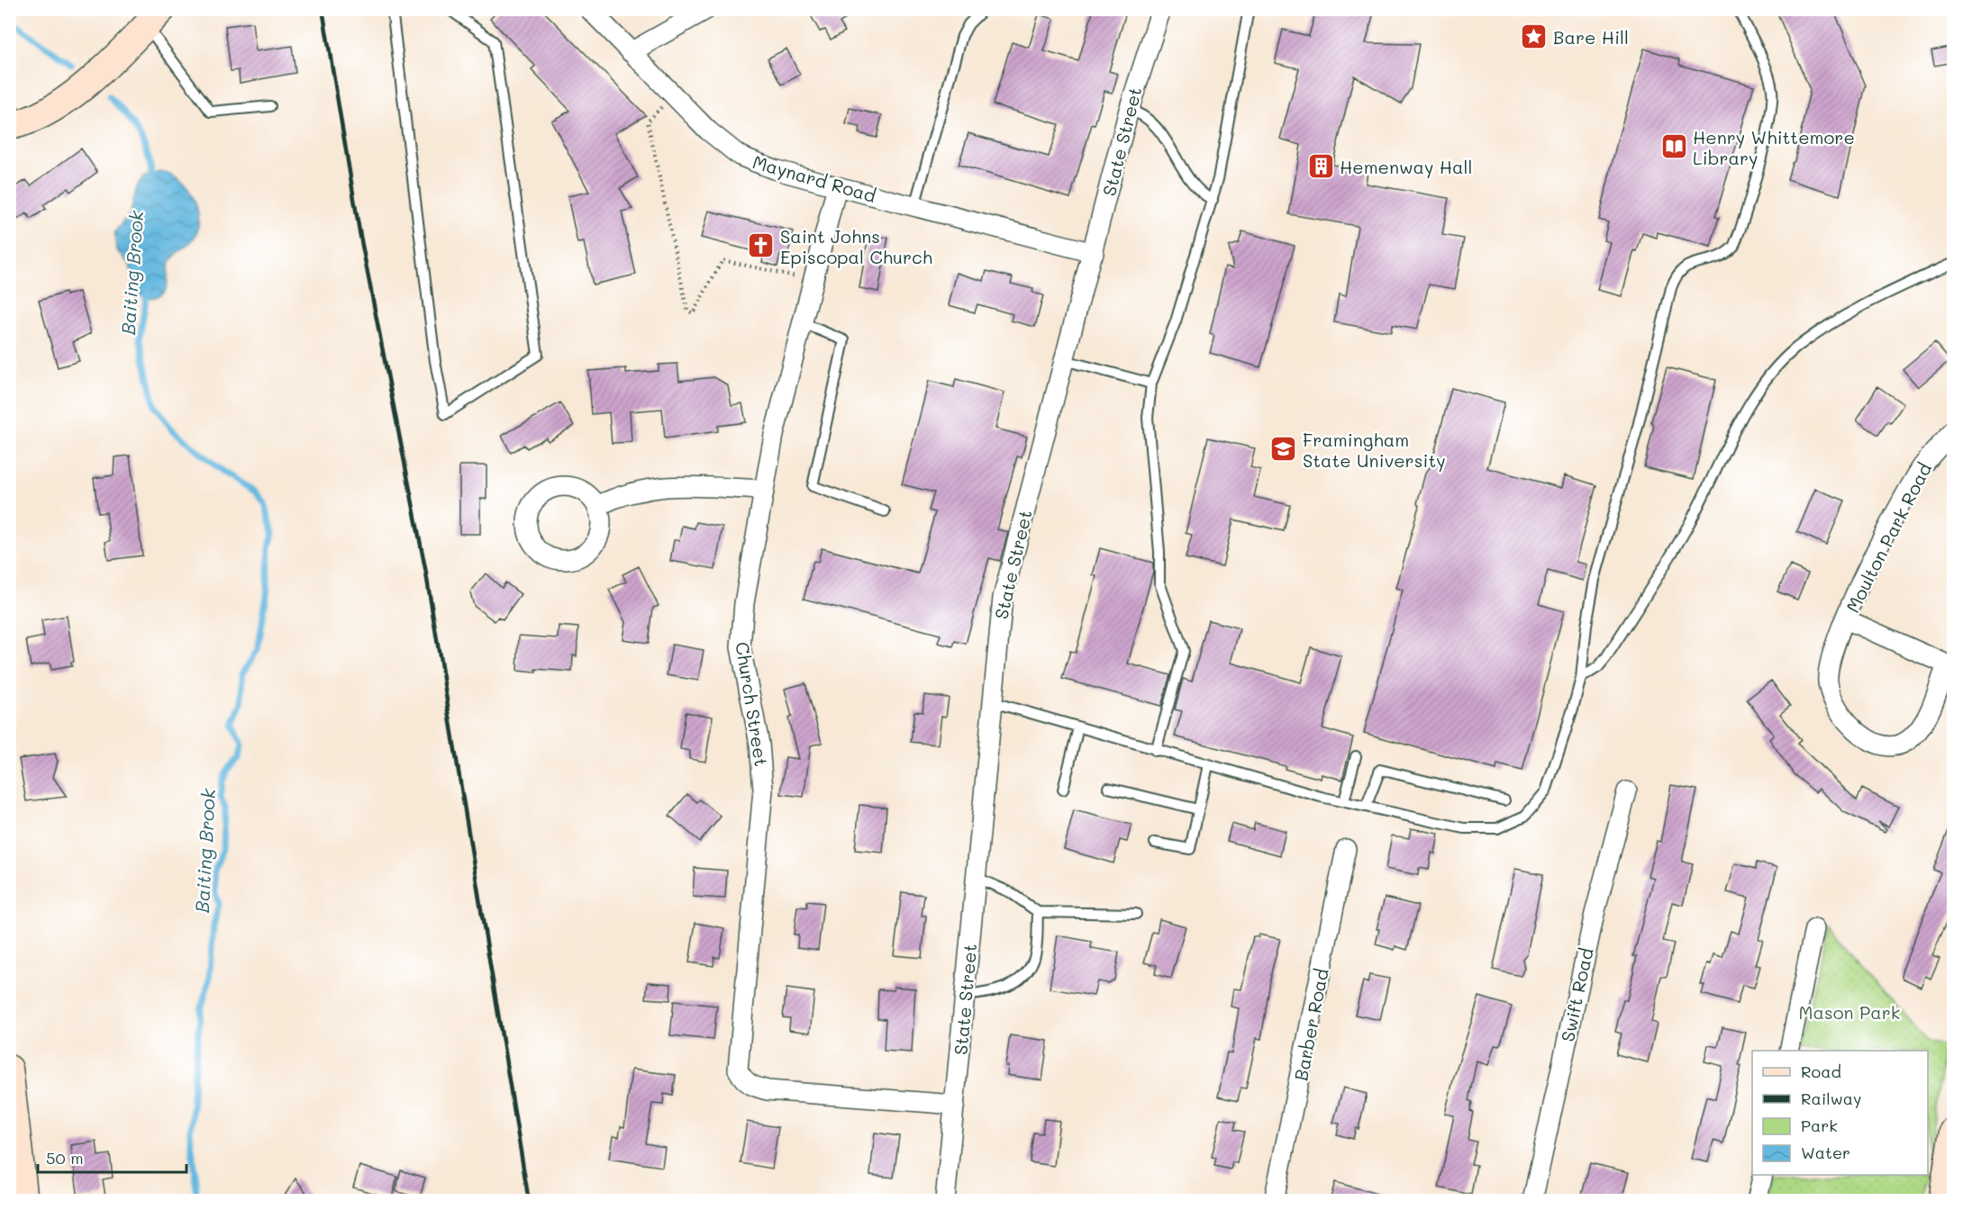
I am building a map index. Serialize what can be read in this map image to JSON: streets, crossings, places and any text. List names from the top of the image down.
{
  "streets": {
    "street": [
      "State Street",
      "Maynard Road",
      "Moulton Park Road",
      "Church Street",
      "Swift Road",
      "Barber Road"
    ]
  },
  "crossings": [
    ["State Street", "Maynard Road"],
    ["State Street", "Church Street"],
    ["Maynard Road", "Church Street"]
  ],
  "water": ["Baiting Brook"],
  "parks": ["Mason Park"],
  "places": {
    "place": ["Bare Hill"],
    "library": ["Henry Whittemore Library"],
    "building": ["Hemenway Hall"],
    "church": ["Saint Johns Episcopal Church"],
    "school or university": ["Framingham State University"]
  },
  "legend": [
    "Road",
    "Railway",
    "Park",
    "Water"
  ],
  "scale_bar": "50 m"
}
